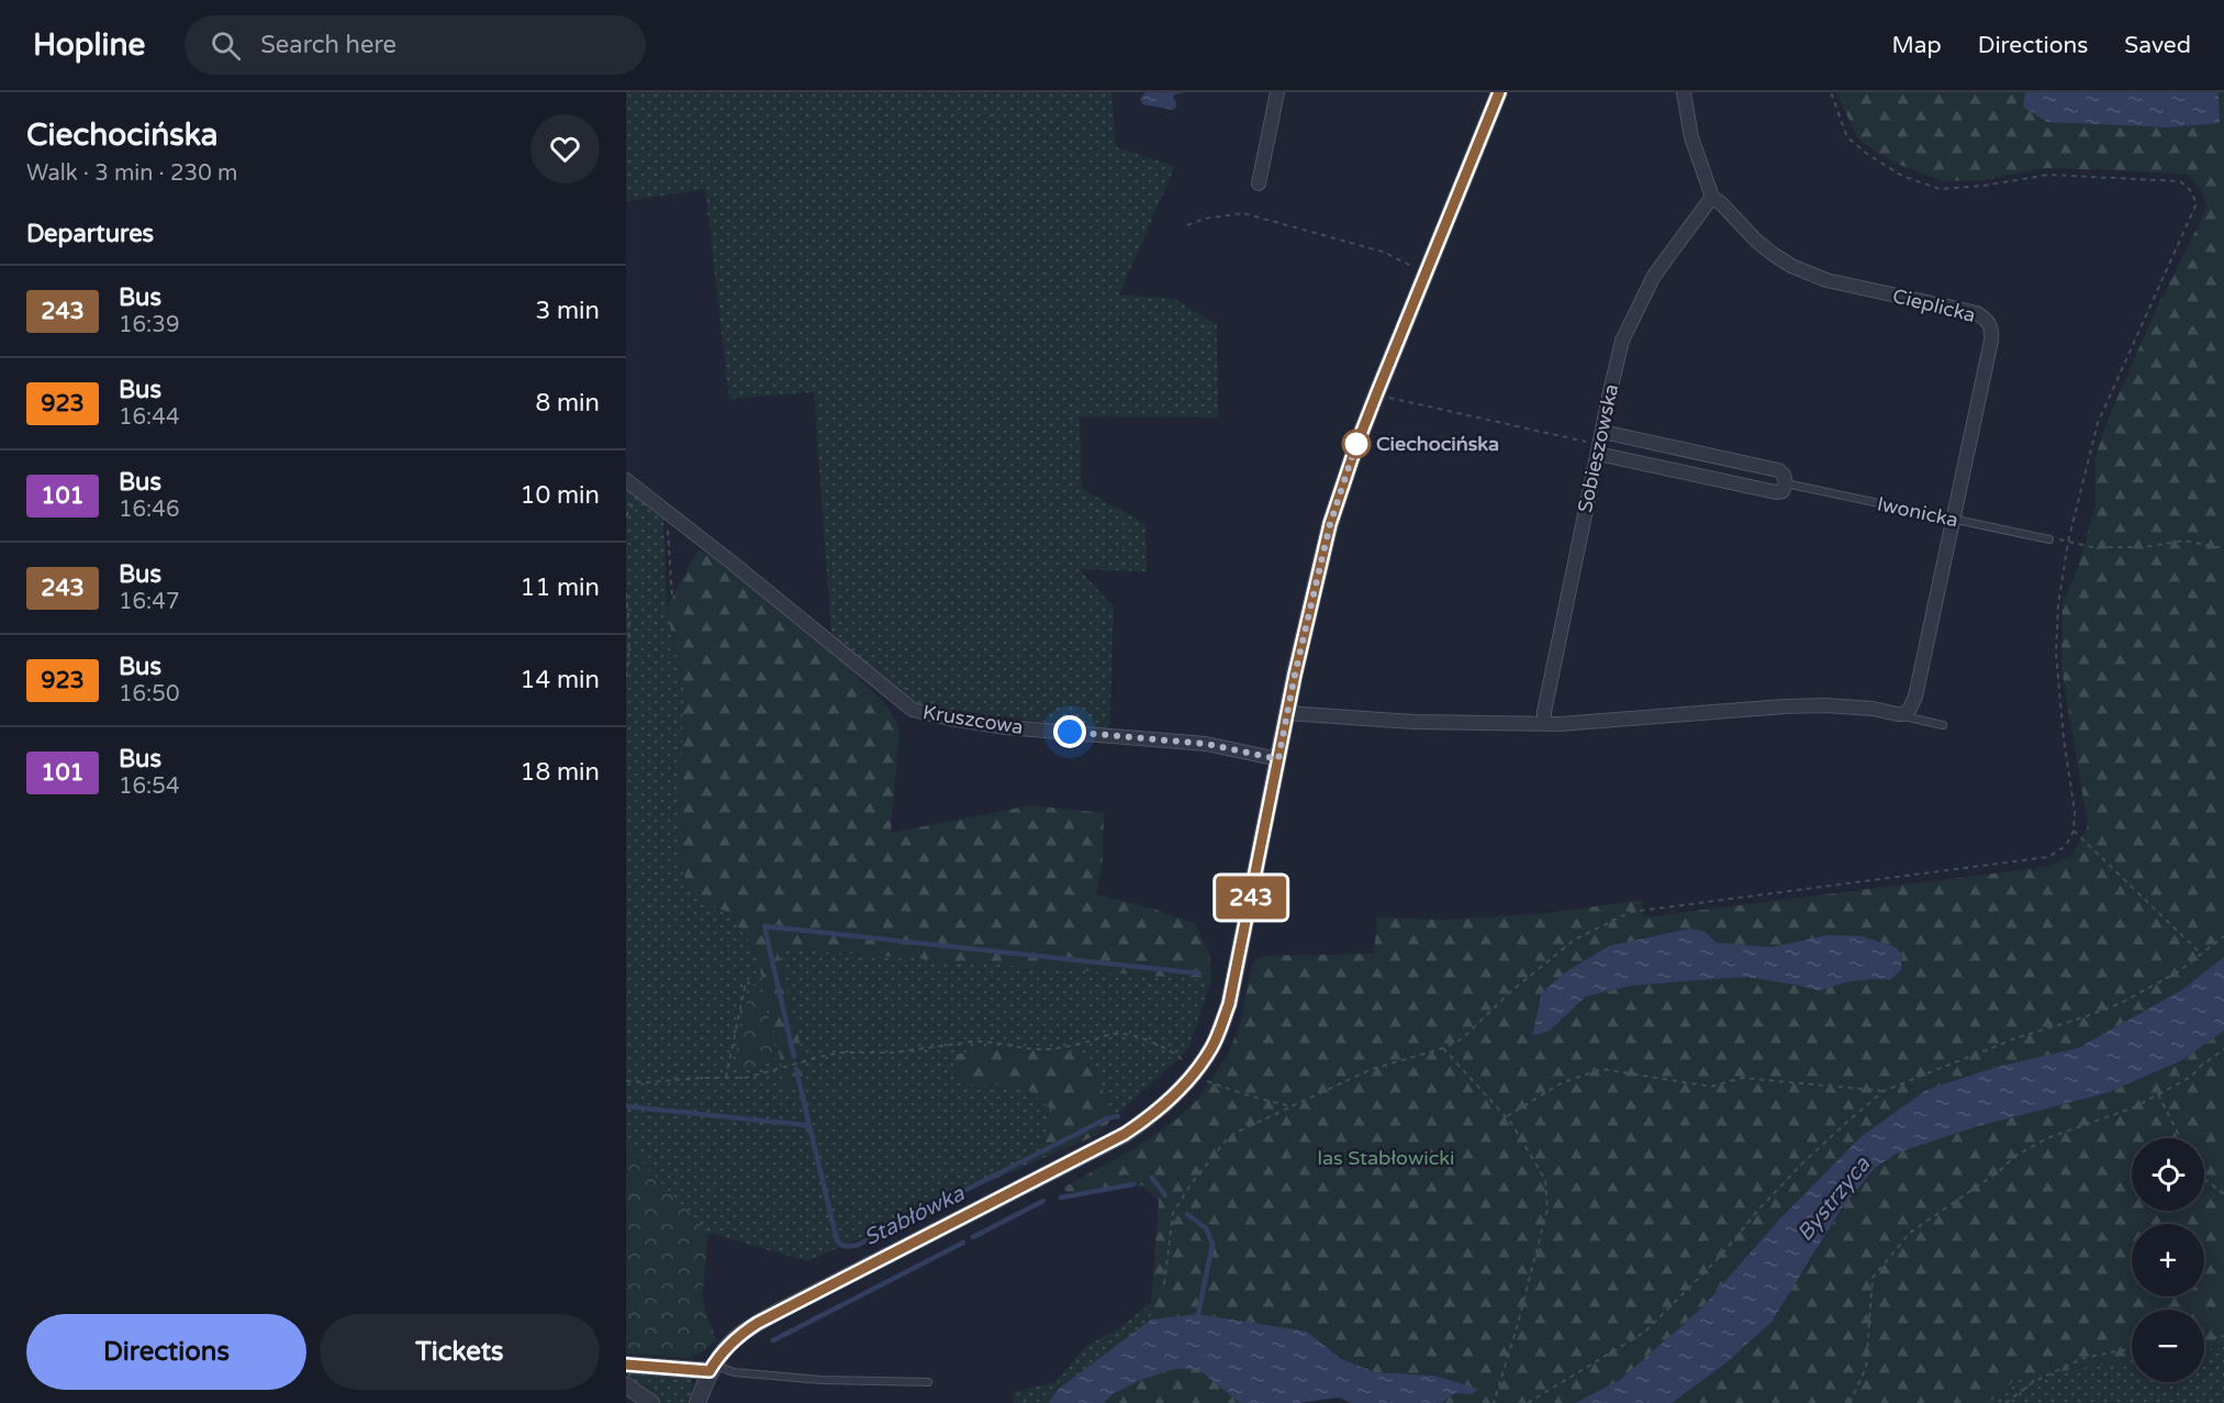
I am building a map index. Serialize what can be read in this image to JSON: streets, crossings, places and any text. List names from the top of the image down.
{
  "streets": {
    "street": [
      "Cieplicka",
      "Sobieszowska",
      "Iwonicka",
      "Kruszcowa"
    ]
  },
  "crossings": [
    ["Cieplicka", "Sobieszowska"],
    ["Cieplicka", "Iwonicka"],
    ["Sobieszowska", "Iwonicka"]
  ],
  "water": ["Bystrzyca", "Stabłówka"],
  "parks": ["las Stabłowicki"],
  "places": ["Ciechocińska"],
  "lines": ["bus line 243"],
  "page": {
    "header": "Hopline",
    "search": "Search here",
    "nav": ["Map", "Directions", "Saved"],
    "heading": [
      ["Ciechocińska", "Walk · 3 min · 230 m"],
      "Departures"
    ],
    "on_map": "243",
    "list": [
      {
        "mark": "243",
        "name": "Bus",
        "note": "16:39",
        "value": "3 min"
      },
      {
        "mark": "923",
        "name": "Bus",
        "note": "16:44",
        "value": "8 min"
      },
      {
        "mark": "101",
        "name": "Bus",
        "note": "16:46",
        "value": "10 min"
      },
      {
        "mark": "243",
        "name": "Bus",
        "note": "16:47",
        "value": "11 min"
      },
      {
        "mark": "923",
        "name": "Bus",
        "note": "16:50",
        "value": "14 min"
      },
      {
        "mark": "101",
        "name": "Bus",
        "note": "16:54",
        "value": "18 min"
      }
    ],
    "map_buttons": ["+", "−"],
    "buttons": ["Directions", "Tickets"]
  }
}
